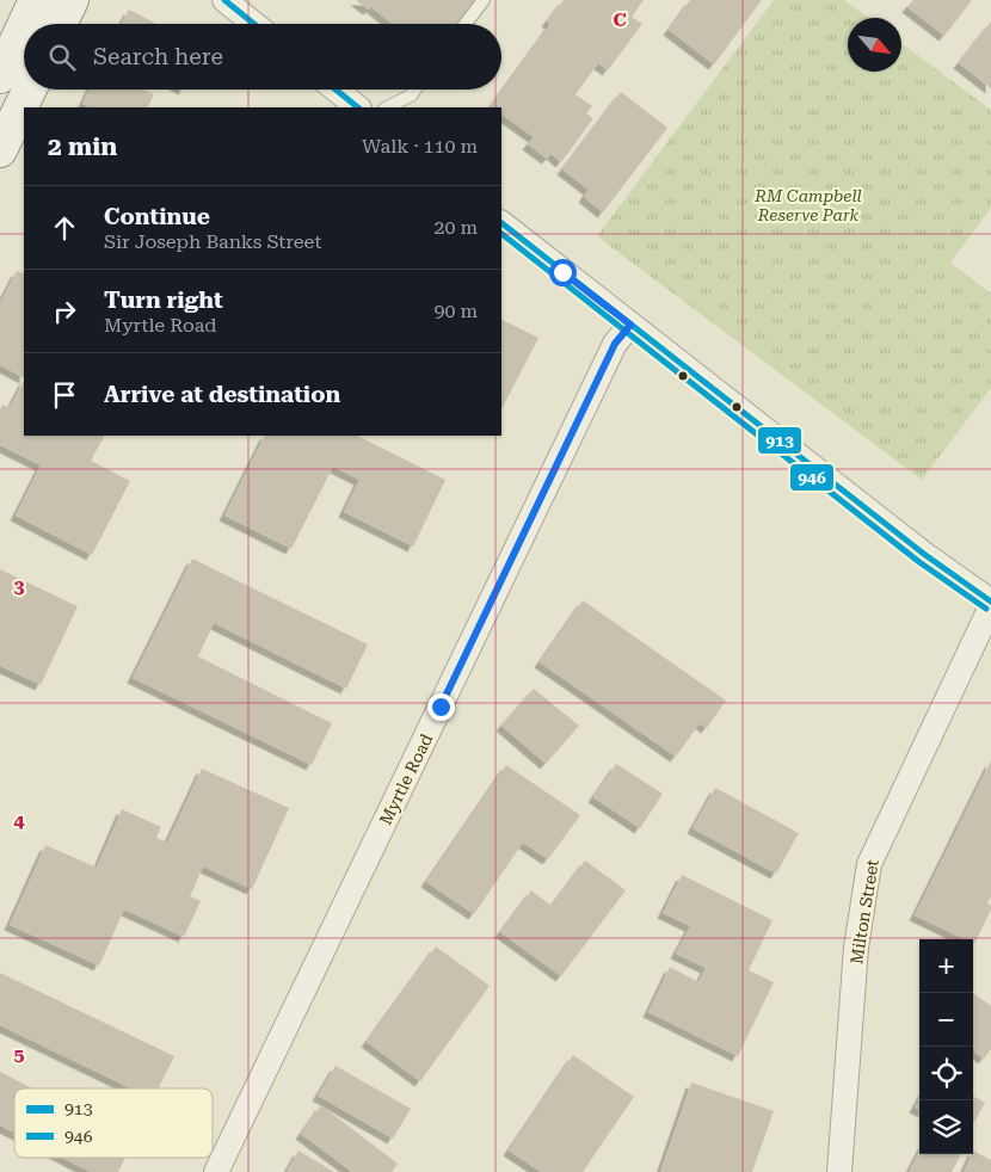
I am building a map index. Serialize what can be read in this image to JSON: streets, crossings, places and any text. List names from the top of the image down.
{
  "streets": {
    "street": ["Myrtle Road", "Milton Street"]
  },
  "parks": ["RM Campbell Reserve Park"],
  "lines": ["transit line 913", "transit line 946"],
  "legend": ["913", "946"],
  "north": "bottom right",
  "page": {
    "search": "Search here",
    "heading": ["2 min", "Walk · 110 m"],
    "list": [
      ["Continue", "Sir Joseph Banks Street", "20 m"],
      ["Turn right", "Myrtle Road", "90 m"],
      "Arrive at destination"
    ],
    "map_buttons": ["+", "−"]
  },
  "grid": {
    "columns": ["C"],
    "rows": ["3", "4", "5"]
  }
}
